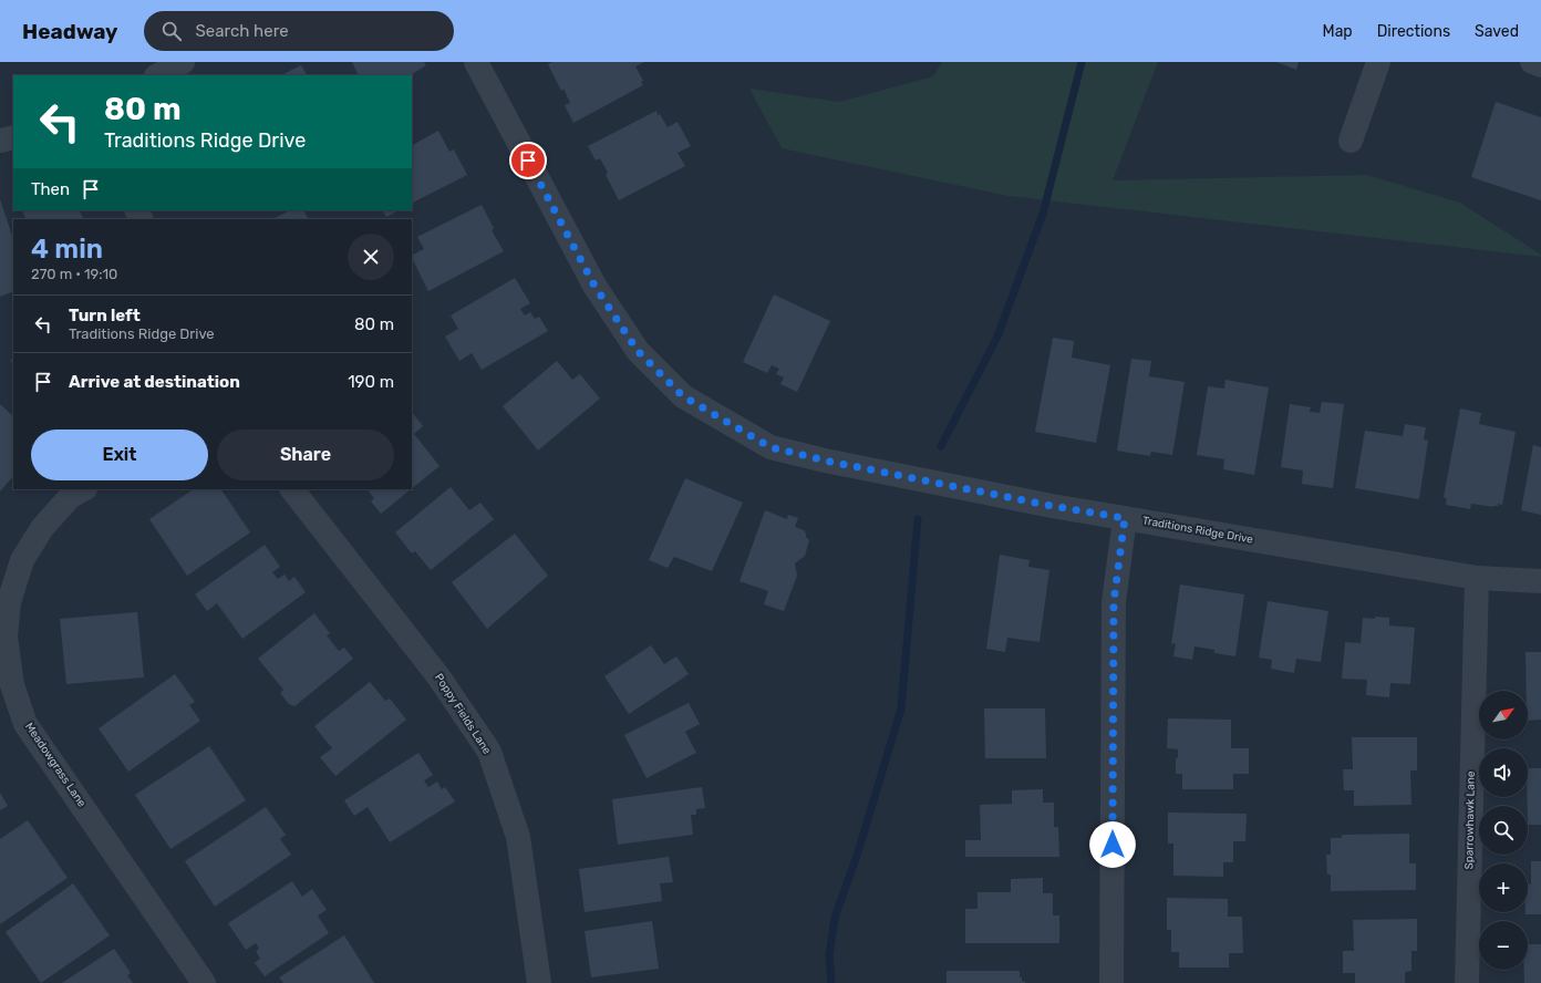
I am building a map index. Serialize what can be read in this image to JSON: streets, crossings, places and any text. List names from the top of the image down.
{
  "streets": {
    "street": [
      "Traditions Ridge Drive",
      "Poppy Fields Lane",
      "Meadowgrass Lane",
      "Sparrowhawk Lane"
    ]
  },
  "crossings": [
    ["Traditions Ridge Drive", "Sparrowhawk Lane"]
  ],
  "north": "top right",
  "page": {
    "header": "Headway",
    "search": "Search here",
    "nav": ["Map", "Directions", "Saved"],
    "turn": ["80 m", "Traditions Ridge Drive"],
    "then": "Then",
    "heading": ["4 min", "270 m · 19:10"],
    "list": [
      {
        "name": "Turn left",
        "note": "Traditions Ridge Drive",
        "value": "80 m"
      },
      {
        "name": "Arrive at destination",
        "value": "190 m"
      }
    ],
    "buttons": ["Exit", "Share"],
    "map_buttons": ["+", "−"]
  }
}
